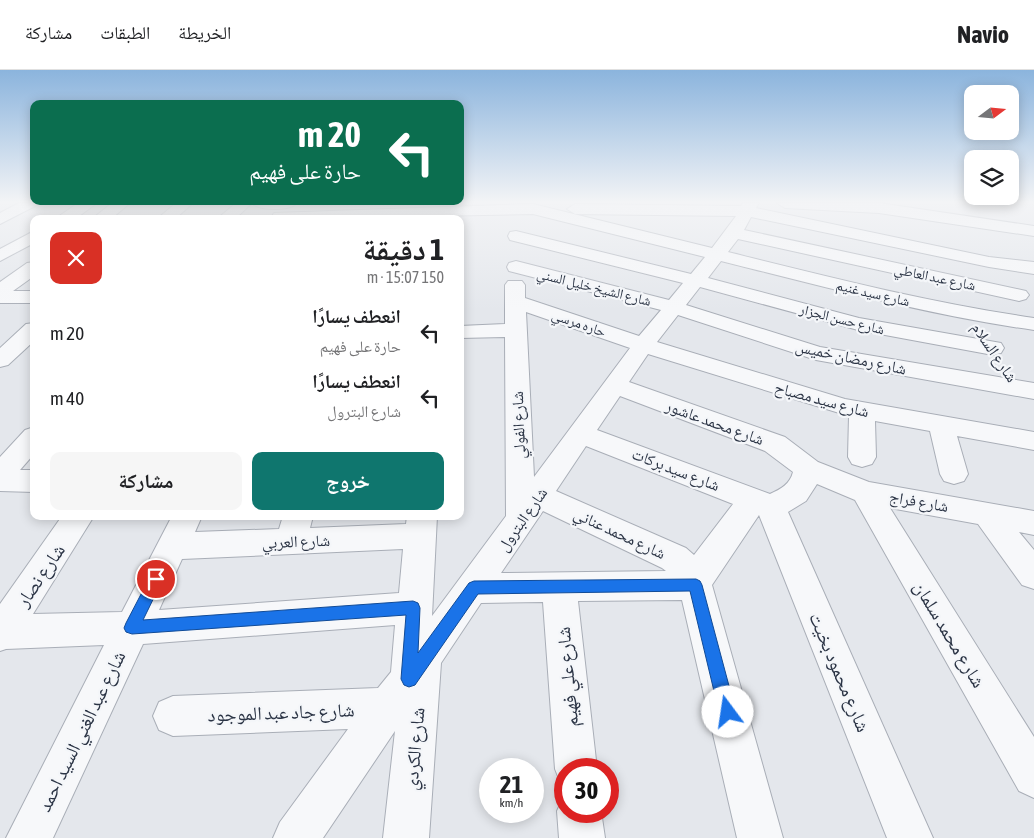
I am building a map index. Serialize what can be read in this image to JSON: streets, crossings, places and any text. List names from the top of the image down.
{
  "streets": {
    "street": [
      "شارع عبد العاطي",
      "شارع الشيخ خليل السني",
      "شارع سيد غنيم",
      "شارع حسن الجزار",
      "حاره مرسي",
      "شارع السلام",
      "شارع رمضان خميس",
      "شارع سيد مصباح",
      "شارع محمد عاشور",
      "شارع الفولي",
      "شارع سيد بركات",
      "شارع فراج",
      "شارع البترول",
      "شارع محمد عناني",
      "شارع العربي",
      "شارع نصار",
      "شارع محمد سلمان",
      "شارع محمود بخيت",
      "شارع علي فهيم",
      "شارع جاد عبد الموجود",
      "شارع عبد الغني السيد احمد",
      "شارع الكردي"
    ]
  },
  "crossings": [
    ["شارع الشيخ خليل السني", "شارع رمضان خميس"],
    ["شارع الشيخ خليل السني", "شارع الفولي"],
    ["شارع الشيخ خليل السني", "شارع البترول"],
    ["شارع سيد غنيم", "شارع السلام"],
    ["شارع سيد غنيم", "شارع البترول"],
    ["شارع حسن الجزار", "شارع السلام"],
    ["شارع حسن الجزار", "شارع البترول"],
    ["حاره مرسي", "شارع سيد مصباح"],
    ["حاره مرسي", "شارع الفولي"],
    ["حاره مرسي", "شارع البترول"],
    ["شارع السلام", "شارع رمضان خميس"],
    ["شارع رمضان خميس", "شارع البترول"],
    ["شارع سيد مصباح", "شارع البترول"],
    ["شارع محمد عاشور", "شارع فراج"],
    ["شارع محمد عاشور", "شارع البترول"],
    ["شارع الفولي", "شارع البترول"],
    ["شارع سيد بركات", "شارع البترول"],
    ["شارع سيد بركات", "شارع محمود بخيت"],
    ["شارع فراج", "شارع محمد سلمان"],
    ["شارع البترول", "شارع محمد عناني"],
    ["شارع البترول", "شارع جاد عبد الموجود"],
    ["شارع البترول", "شارع الكردي"],
    ["شارع العربي", "شارع عبد الغني السيد احمد"],
    ["شارع العربي", "شارع الكردي"],
    ["شارع جاد عبد الموجود", "شارع الكردي"]
  ],
  "north": "right",
  "page": {
    "header": "Navio",
    "nav": ["الخريطة", "الطبقات", "مشاركة"],
    "turn": ["20 m", "حارة على فهيم"],
    "heading": ["1 دقيقة", "150 m · 15:07"],
    "list": [
      {
        "name": "انعطف يسارًا",
        "note": "حارة على فهيم",
        "value": "20 m"
      },
      {
        "name": "انعطف يسارًا",
        "note": "شارع البترول",
        "value": "40 m"
      }
    ],
    "buttons": ["خروج", "مشاركة"],
    "speed": "21 km/h",
    "limit": "30"
  }
}
